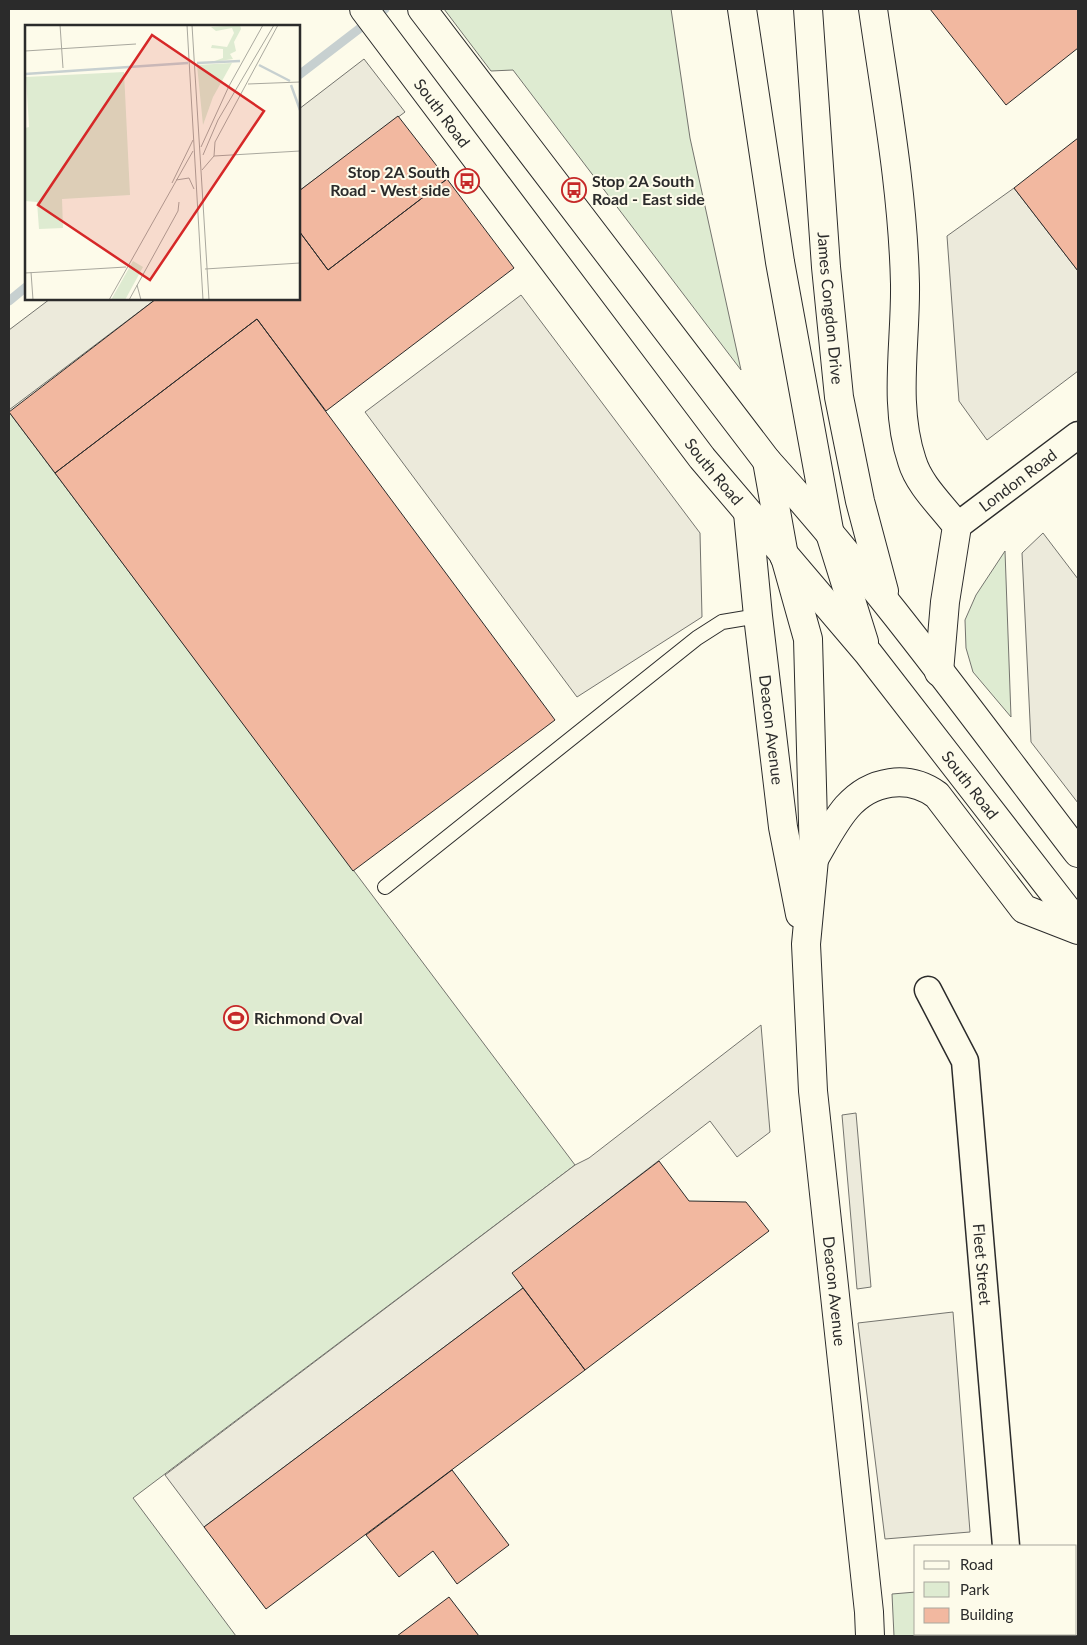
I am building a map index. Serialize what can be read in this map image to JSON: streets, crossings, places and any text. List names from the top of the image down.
{
  "streets": {
    "main road": ["South Road", "James Congdon Drive", "Deacon Avenue"],
    "street": ["London Road", "Fleet Street"]
  },
  "crossings": [
    ["South Road", "James Congdon Drive"],
    ["South Road", "Deacon Avenue"]
  ],
  "places": {
    "bus stop": ["Stop 2A South Road - West side", "Stop 2A South Road - East side"],
    "sports": ["Richmond Oval"]
  },
  "legend": ["Road", "Park", "Building"]
}
